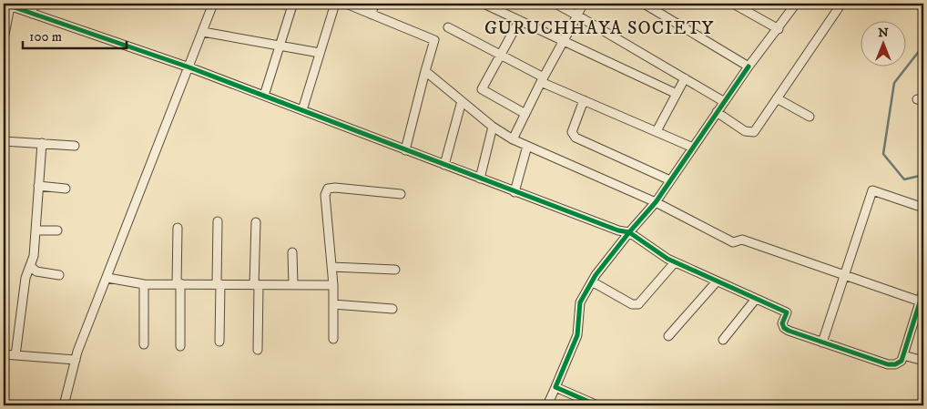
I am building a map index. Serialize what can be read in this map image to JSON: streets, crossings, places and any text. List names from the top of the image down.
{
  "districts": ["GURUCHHAYA SOCIETY"],
  "scale_bar": "100 m",
  "north": "top"
}
